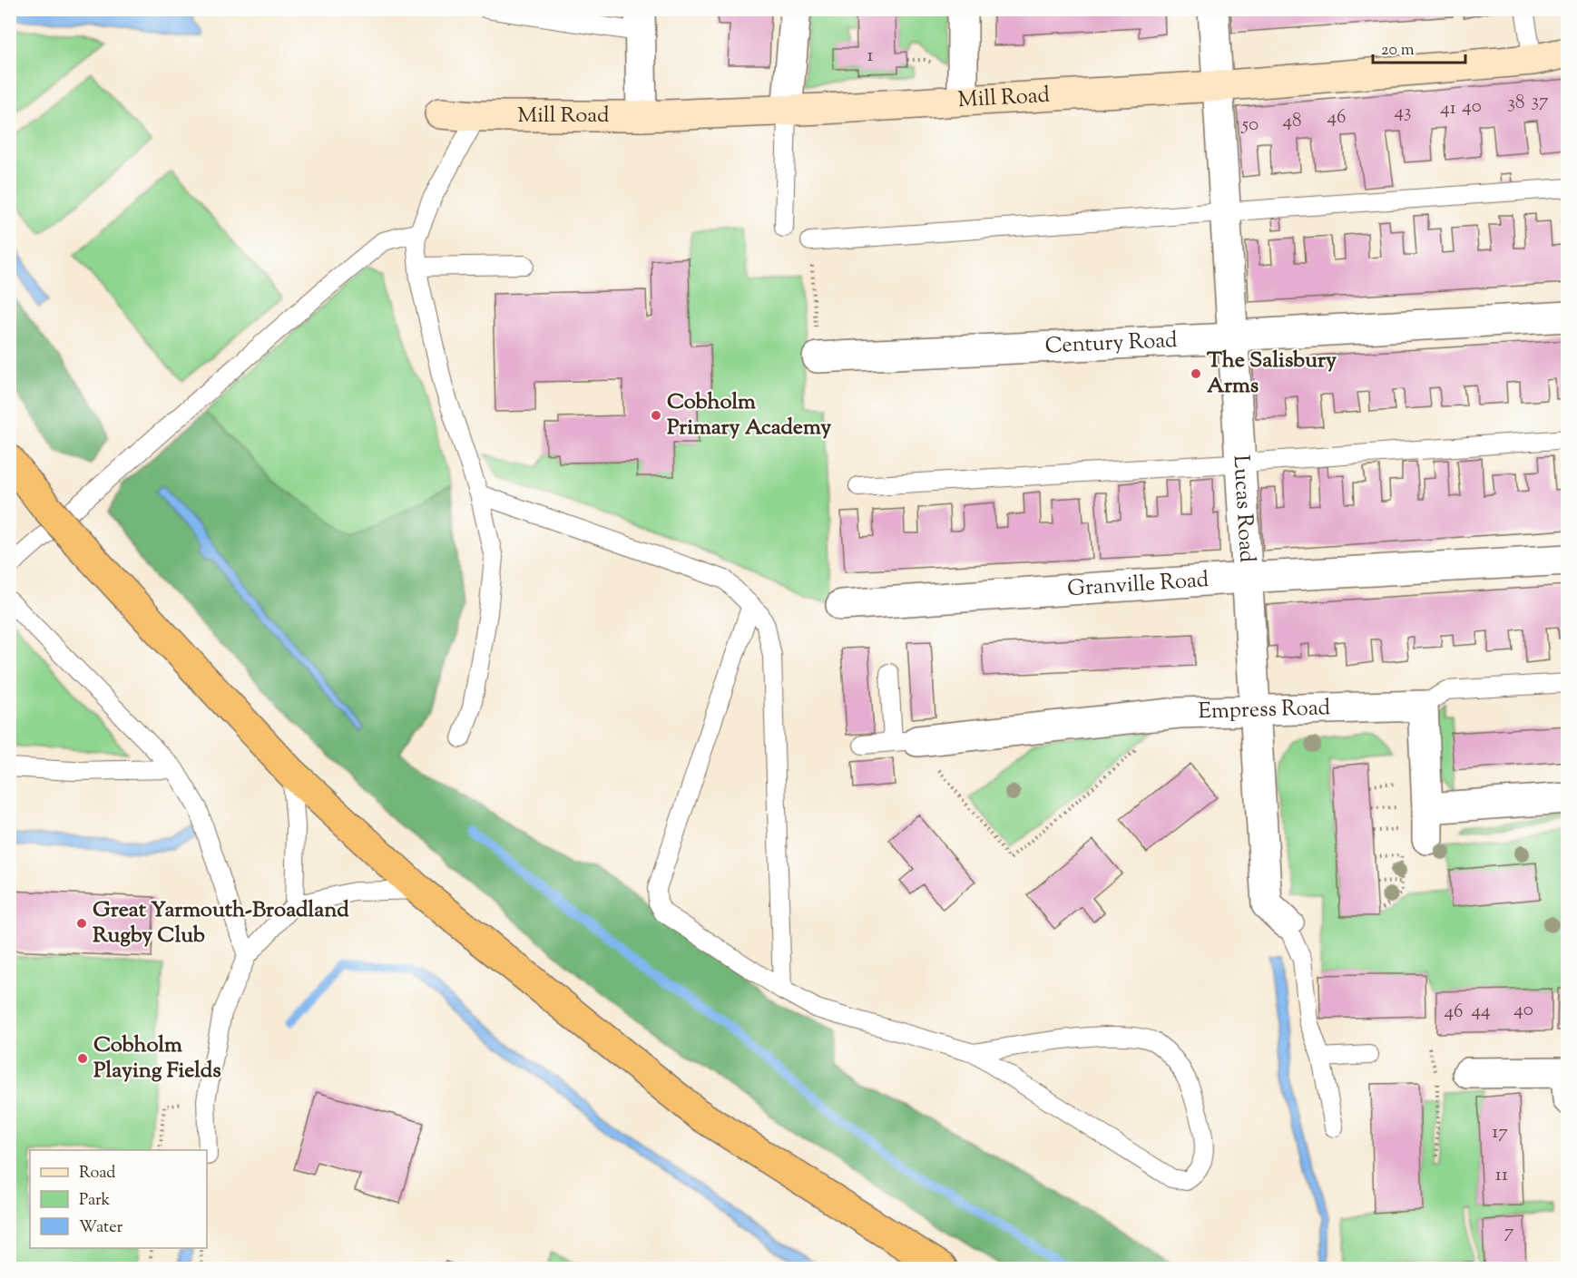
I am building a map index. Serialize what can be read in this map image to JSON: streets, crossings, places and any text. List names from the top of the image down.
{
  "streets": {
    "street": [
      "Mill Road",
      "Century Road",
      "Lucas Road",
      "Granville Road",
      "Empress Road"
    ]
  },
  "crossings": [
    ["Mill Road", "Lucas Road"],
    ["Century Road", "Lucas Road"],
    ["Lucas Road", "Granville Road"],
    ["Lucas Road", "Empress Road"]
  ],
  "places": [
    "The Salisbury Arms",
    "Cobholm Primary Academy",
    "Great Yarmouth-Broadland Rugby Club",
    "Cobholm Playing Fields"
  ],
  "house_numbers": [
    "1",
    "37",
    "38",
    "40",
    "41",
    "43",
    "46",
    "48",
    "50",
    "40",
    "44",
    "46",
    "17",
    "11",
    "7"
  ],
  "legend": ["Road", "Park", "Water"],
  "scale_bar": "20 m"
}
